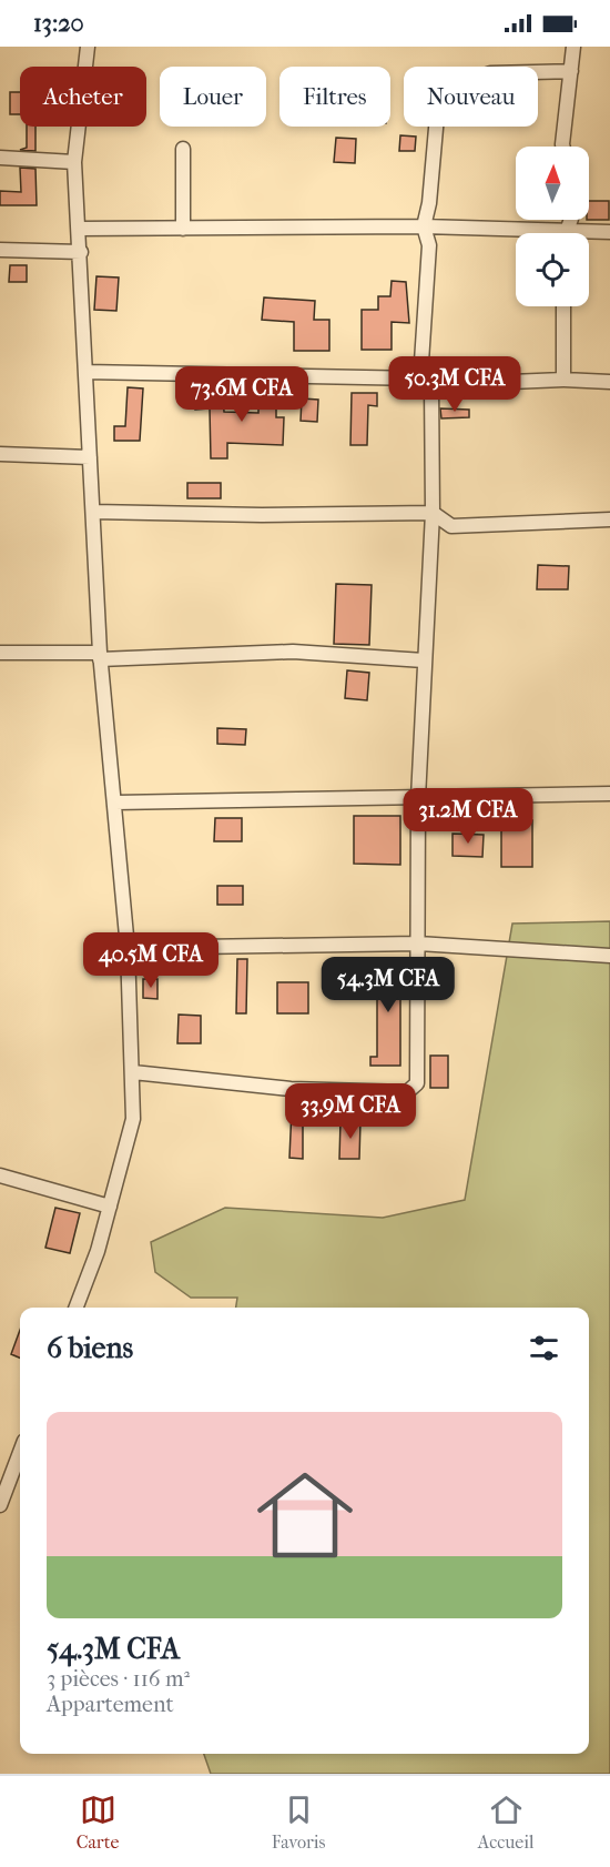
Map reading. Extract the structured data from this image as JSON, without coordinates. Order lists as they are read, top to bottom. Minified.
{"north":"top","page":{"status":"13:20","chip":["Acheter","Louer","Filtres","Nouveau"],"price":["50.3M CFA","73.6M CFA","31.2M CFA","40.5M CFA","54.3M CFA","33.9M CFA"],"heading":"6 biens","list":[{"name":"54.3M CFA","note":"3 pièces · 116 m² · Appartement"}],"tabs":["Carte","Favoris","Accueil"]}}
